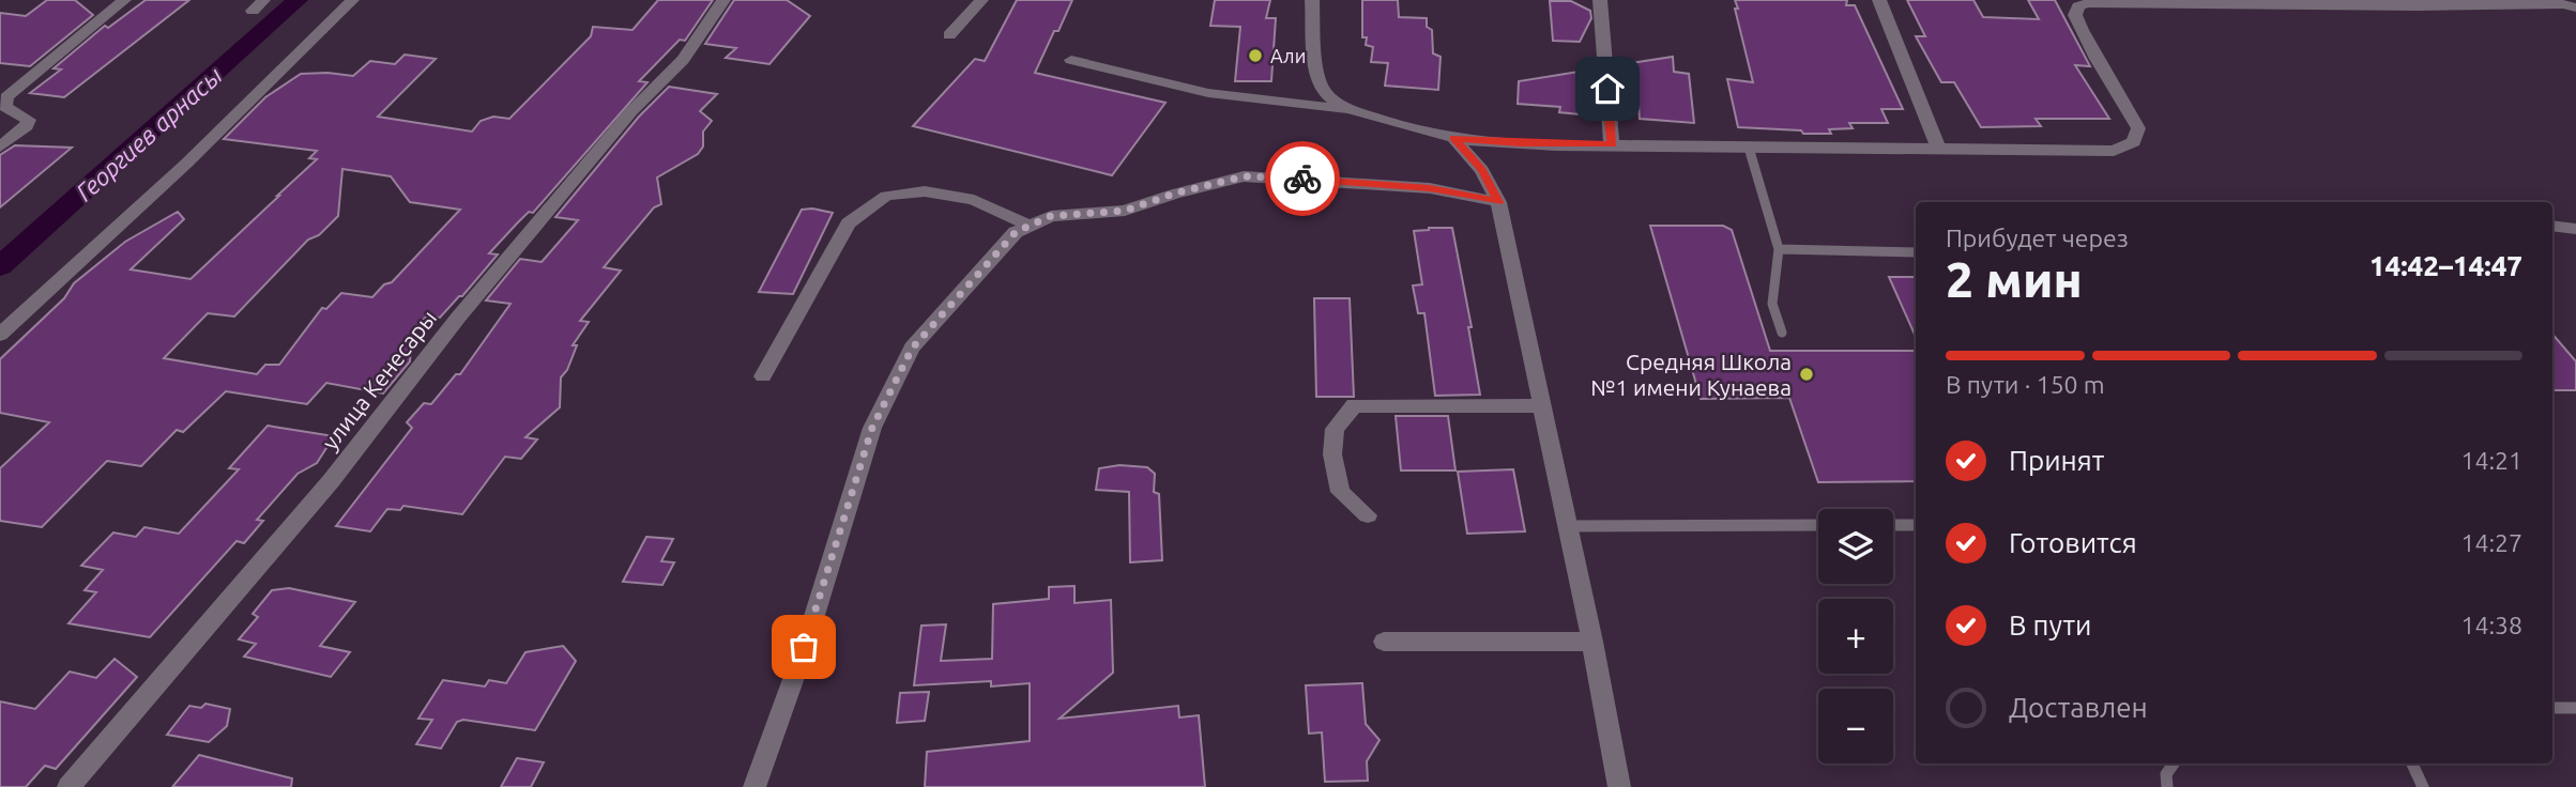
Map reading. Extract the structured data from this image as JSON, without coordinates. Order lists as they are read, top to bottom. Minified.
{"streets":{"street":["улица Кенесары"]},"water":["Георгиев арнасы"],"places":["Али","Средняя Школа №1 имени Кунаева"],"page":{"heading":["2 мин","Прибудет через","14:42–14:47"],"bar":"В пути · 150 m","list":[["Принят","14:21"],["Готовится","14:27"],["В пути","14:38"],"Доставлен"],"map_buttons":["+","−"]}}
